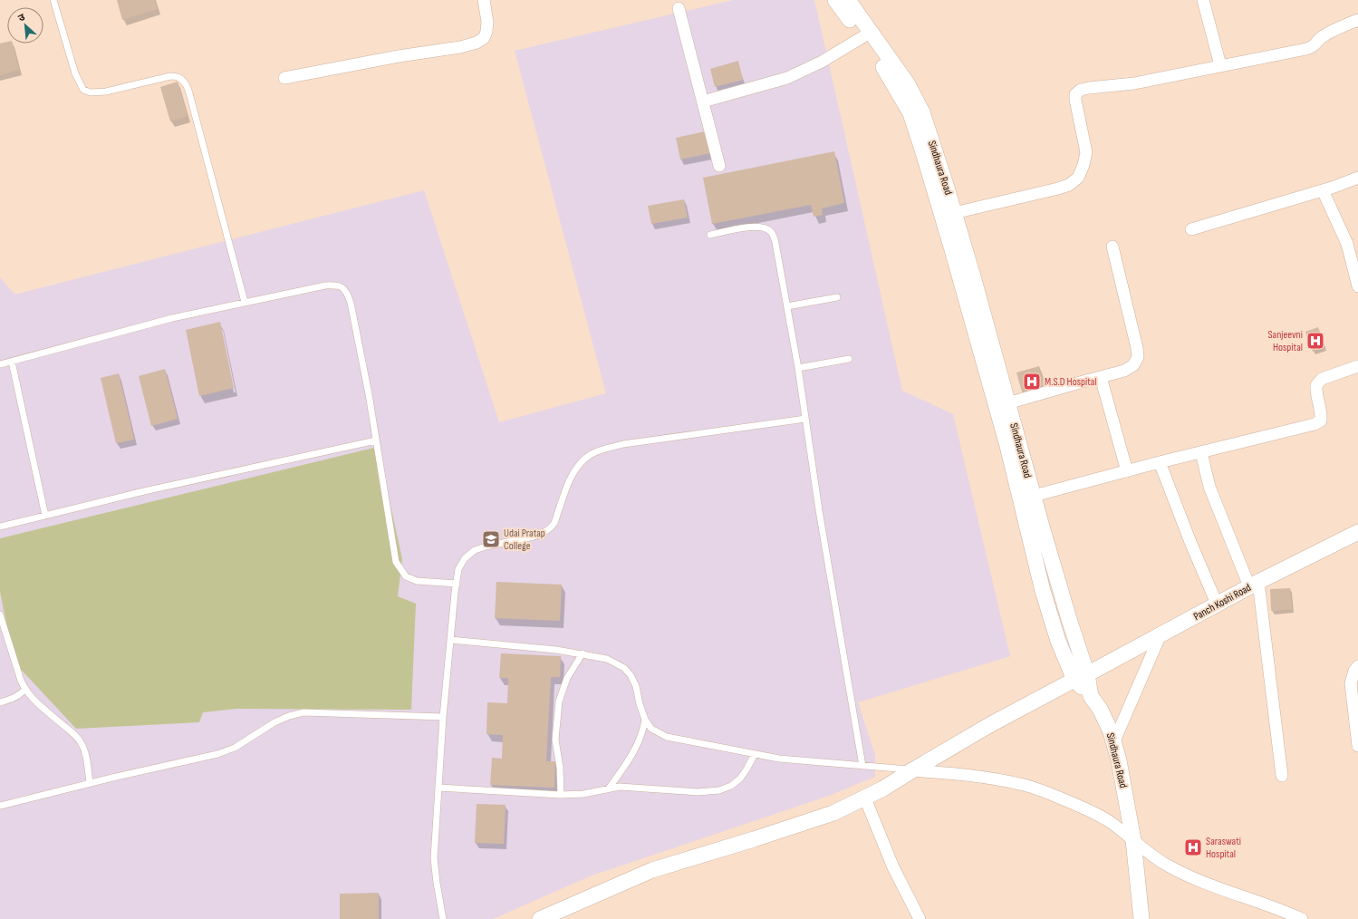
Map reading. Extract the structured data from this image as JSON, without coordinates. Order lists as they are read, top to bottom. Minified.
{"streets":{"street":["Sindhaura Road","Panch Koshi Road"]},"crossings":[["Sindhaura Road","Panch Koshi Road"]],"places":{"hospital":["Sanjeevni Hospital","M.S.D Hospital","Saraswati Hospital"],"school or university":["Udai Pratap College"]},"north":"top left"}
